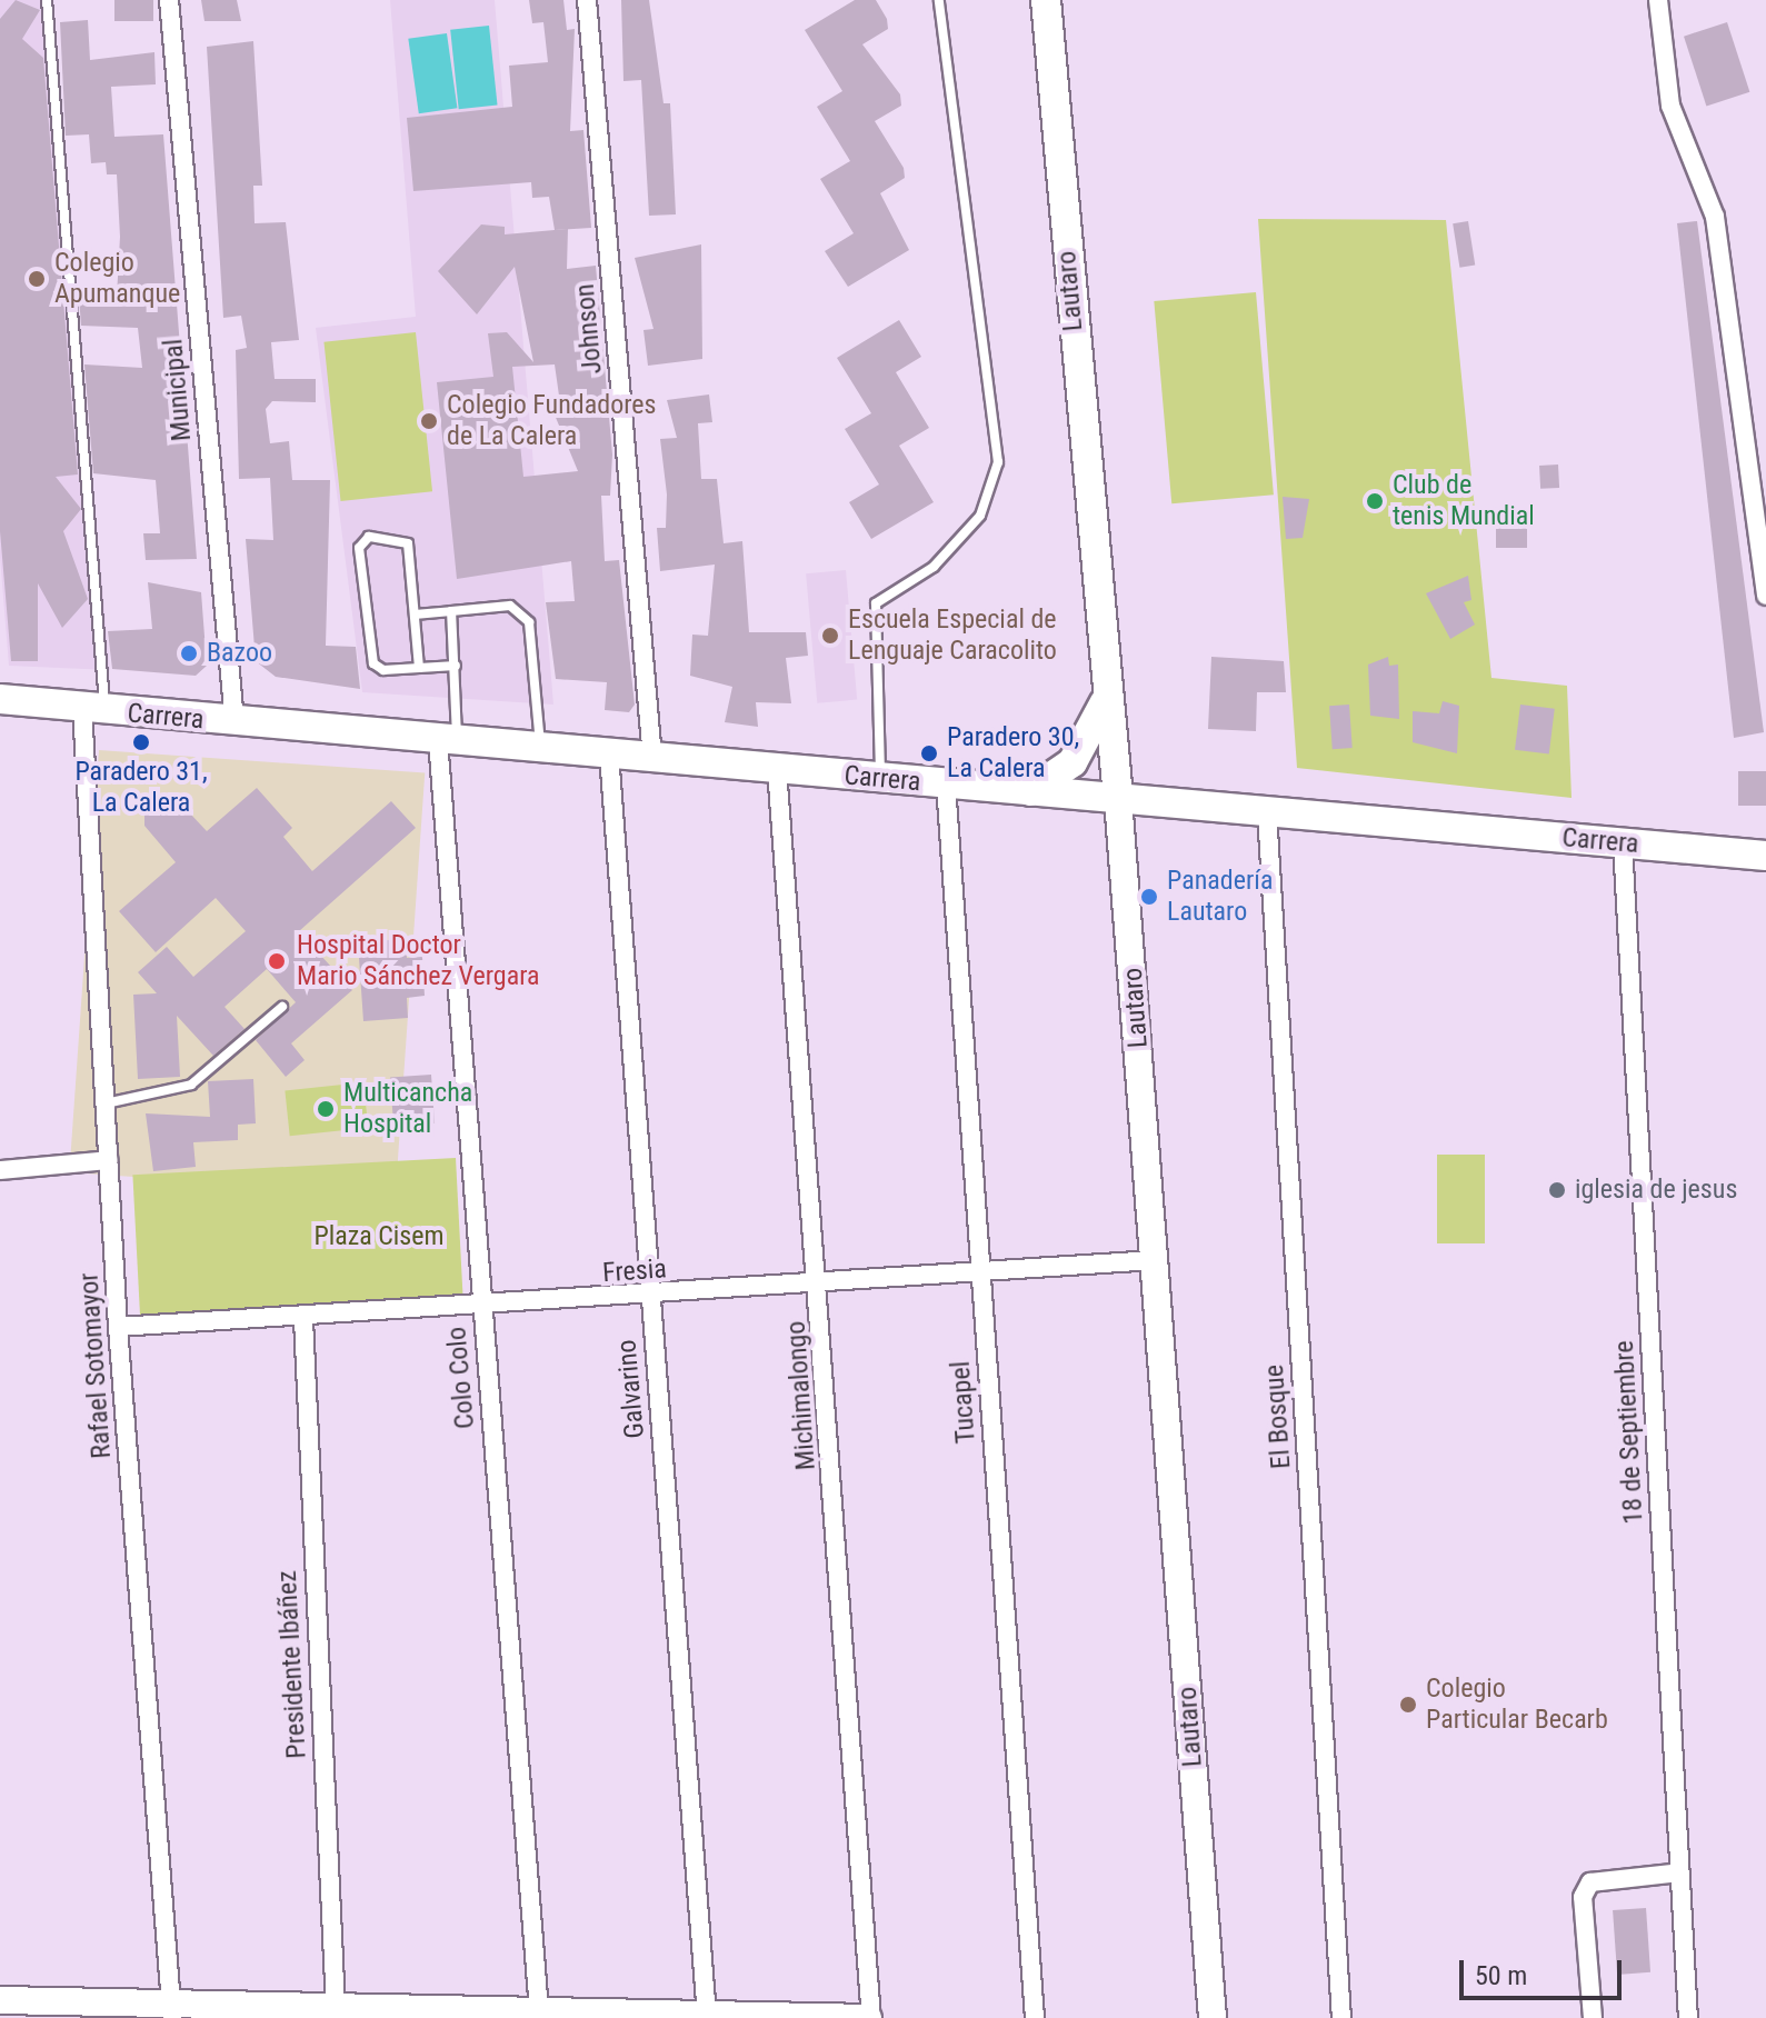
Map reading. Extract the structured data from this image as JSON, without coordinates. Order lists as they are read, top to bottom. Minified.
{"streets":{"main road":["Lautaro","Carrera"],"street":["Johnson","Municipal","Fresia","Rafael Sotomayor","Colo Colo","Galvarino","Michimalongo","Tucapel","El Bosque","18 de Septiembre","Presidente Ibáñez"]},"crossings":[["Lautaro","Carrera"],["Lautaro","Fresia"],["Johnson","Carrera"],["Municipal","Carrera"],["Carrera","Rafael Sotomayor"],["Carrera","Colo Colo"],["Carrera","Galvarino"],["Carrera","Michimalongo"],["Carrera","Tucapel"],["Carrera","El Bosque"],["Carrera","18 de Septiembre"],["Fresia","Rafael Sotomayor"],["Fresia","Colo Colo"],["Fresia","Galvarino"],["Fresia","Michimalongo"],["Fresia","Tucapel"],["Fresia","Presidente Ibáñez"]],"parks":["Plaza Cisem"],"places":["Colegio Apumanque","Colegio Fundadores de La Calera","Club de tenis Mundial","Escuela Especial de Lenguaje Caracolito","Bazoo","Paradero 31, La Calera","Paradero 30, La Calera","Panadería Lautaro","Hospital Doctor Mario Sánchez Vergara","Multicancha Hospital","iglesia de jesus","Colegio Particular Becarb"],"scale_bar":"50 m"}
